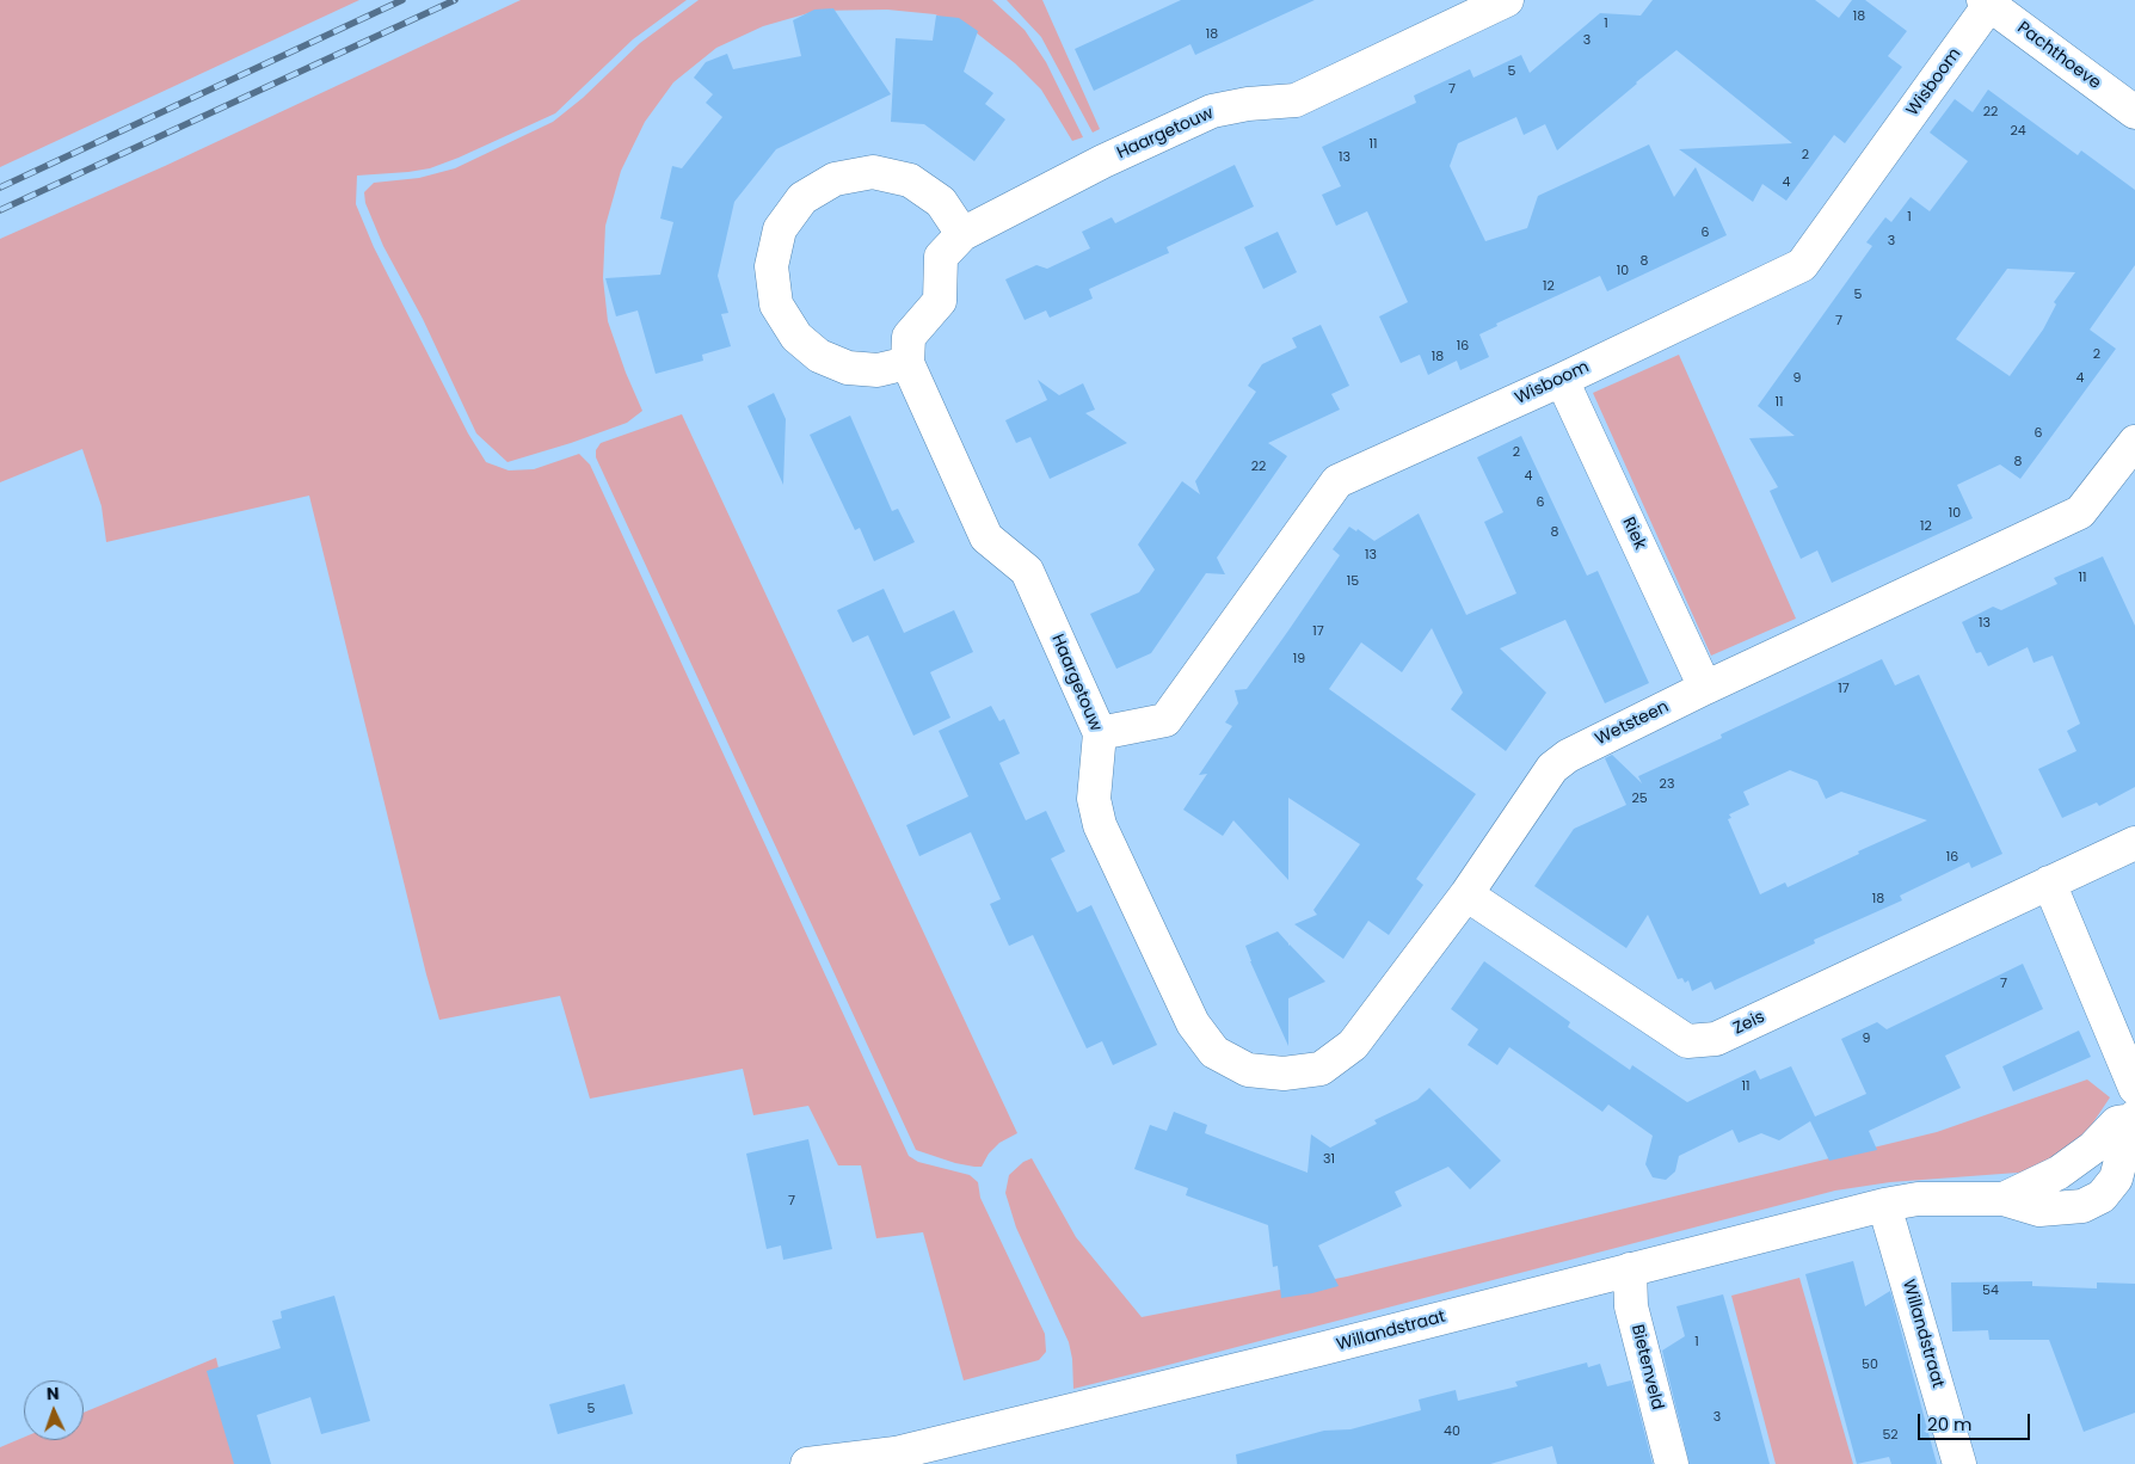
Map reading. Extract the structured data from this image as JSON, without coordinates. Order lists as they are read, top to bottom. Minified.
{"streets":{"street":["Pachthoeve","Wisboom","Haargetouw","Riek","Wetsteen","Zeis","Willandstraat","Bietenveld"]},"crossings":[["Pachthoeve","Wisboom"],["Wisboom","Haargetouw"],["Wisboom","Riek"],["Haargetouw","Wetsteen"],["Riek","Wetsteen"],["Wetsteen","Zeis"],["Willandstraat","Bietenveld"]],"house_numbers":["18","1","18","3","5","7","22","24","11","2","13","4","1","6","3","8","10","12","5","7","16","2","18","9","4","11","6","2","8","22","4","6","10","12","8","13","11","15","13","17","19","17","23","25","16","18","7","9","11","31","7","54","1","50","5","3","40","52"],"scale_bar":"20 m","north":"top"}
